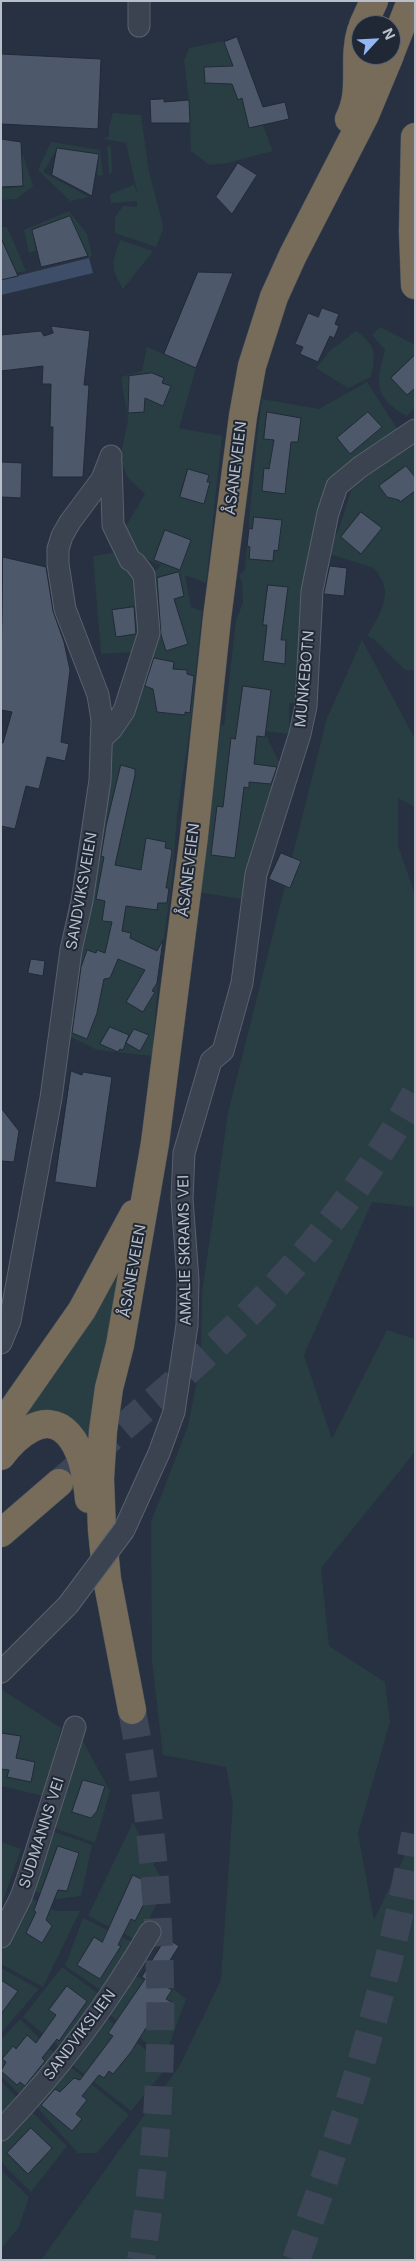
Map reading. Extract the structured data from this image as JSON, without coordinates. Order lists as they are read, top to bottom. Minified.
{"streets":{"highway":["ÅSANEVEIEN"],"street":["MUNKEBOTN","SANDVIKSVEIEN","AMALIE SKRAMS VEI","SUDMANNS VEI","SANDVIKSLIEN"]},"crossings":[["MUNKEBOTN","AMALIE SKRAMS VEI"]],"north":"top right"}
